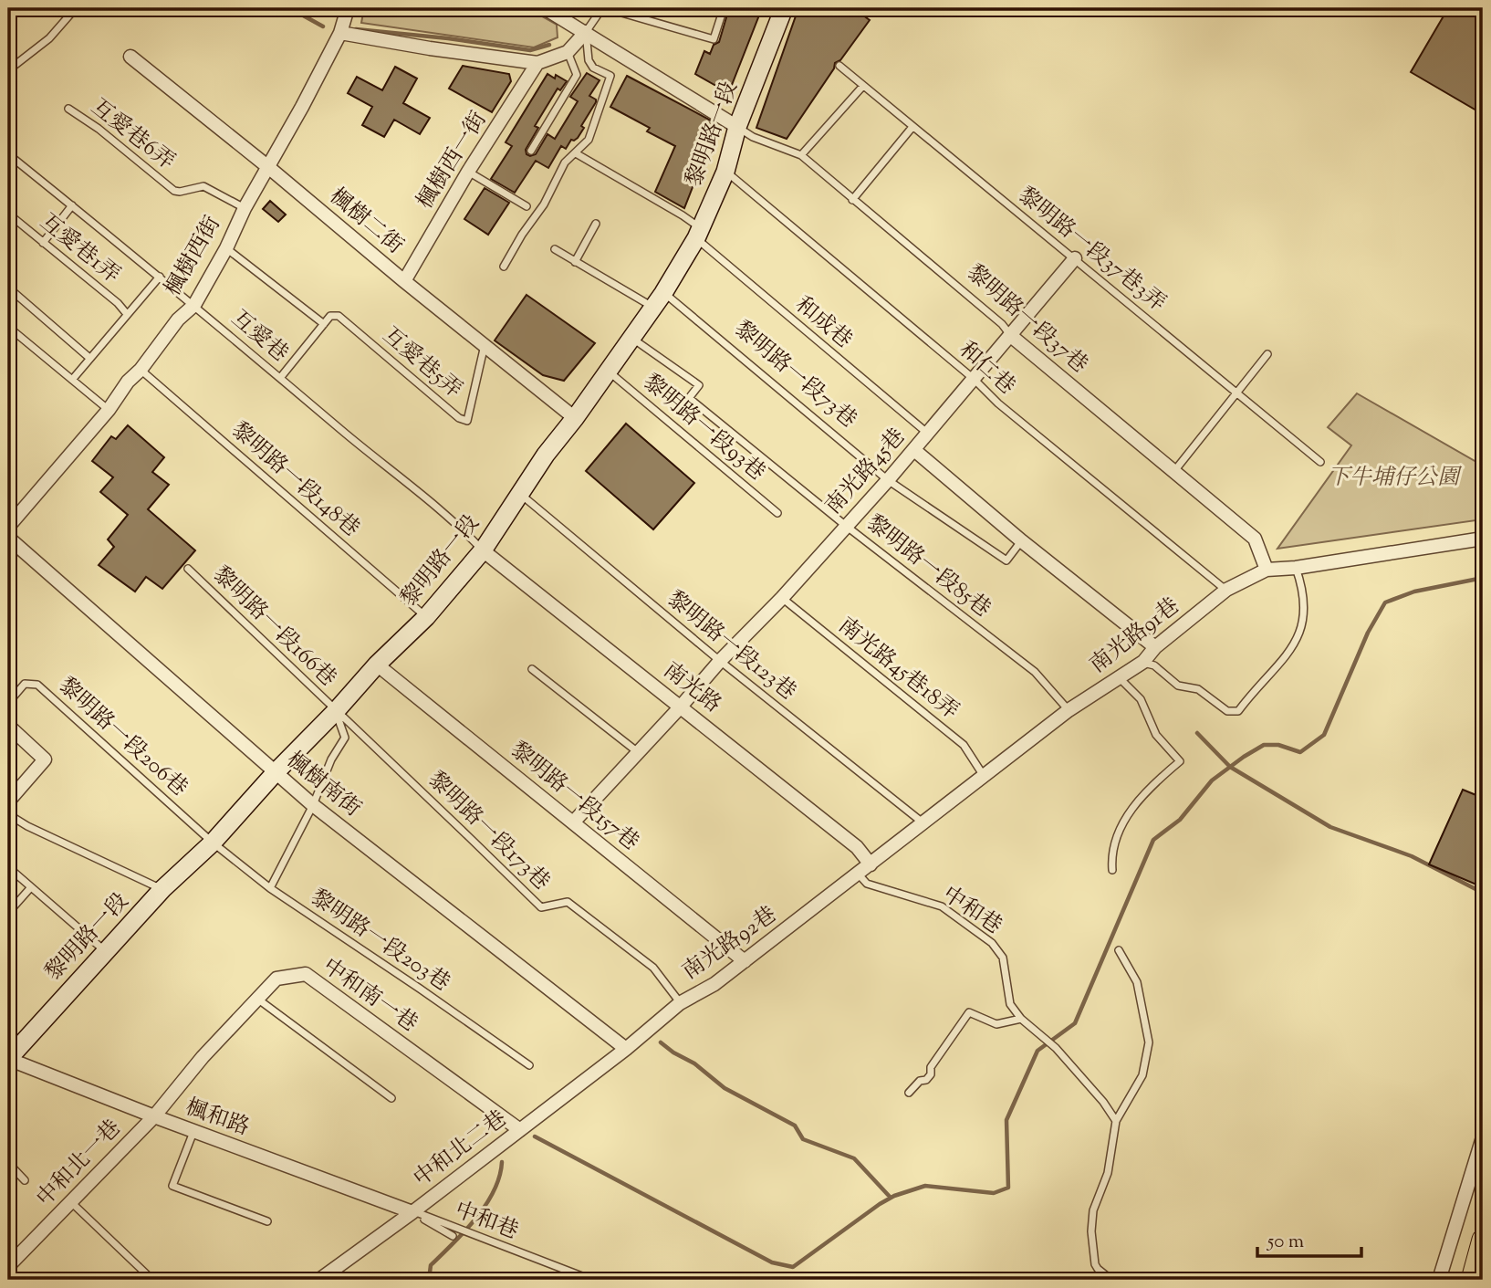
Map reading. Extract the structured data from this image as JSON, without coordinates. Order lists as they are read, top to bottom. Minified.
{"streets":{"main road":["黎明路一段"],"street":["楓樹西一街","楓樹二街","楓樹西街","黎明路一段37巷","南光路45巷","南光路91巷","南光路","楓樹南街","黎明路一段157巷","南光路92巷","中和南一巷","楓和路","中和北二巷","中和北一巷"],"lane":["互愛巷6弄","互愛巷1弄","黎明路一段37巷3弄","和成巷","互愛巷","互愛巷5弄","和仁巷","黎明路一段73巷","黎明路一段93巷","黎明路一段148巷","黎明路一段85巷","黎明路一段166巷","黎明路一段123巷","南光路45巷18弄","黎明路一段206巷","黎明路一段173巷","中和巷","黎明路一段203巷"]},"crossings":[["黎明路一段","楓樹二街"],["黎明路一段","黎明路一段37巷"],["黎明路一段","和成巷"],["黎明路一段","互愛巷"],["黎明路一段","和仁巷"],["黎明路一段","黎明路一段73巷"],["黎明路一段","黎明路一段93巷"],["黎明路一段","黎明路一段148巷"],["黎明路一段","黎明路一段85巷"],["黎明路一段","黎明路一段166巷"],["黎明路一段","黎明路一段123巷"],["黎明路一段","南光路"],["黎明路一段","黎明路一段206巷"],["黎明路一段","楓樹南街"],["黎明路一段","黎明路一段157巷"],["黎明路一段","黎明路一段173巷"],["黎明路一段","黎明路一段203巷"],["黎明路一段","楓和路"],["互愛巷6弄","楓樹西街"],["楓樹西一街","楓樹二街"],["楓樹二街","楓樹西街"],["楓樹二街","互愛巷5弄"],["黎明路一段37巷3弄","南光路45巷"],["楓樹西街","互愛巷"],["楓樹西街","黎明路一段148巷"],["黎明路一段37巷","南光路45巷"],["黎明路一段37巷","南光路91巷"],["和成巷","南光路45巷"],["互愛巷","南光路"],["和仁巷","南光路45巷"],["和仁巷","南光路91巷"],["黎明路一段73巷","南光路45巷"],["南光路45巷","黎明路一段85巷"],["南光路45巷","黎明路一段123巷"],["南光路45巷","南光路45巷18弄"],["南光路45巷","南光路"],["南光路45巷","黎明路一段157巷"],["黎明路一段85巷","南光路91巷"],["黎明路一段166巷","黎明路一段173巷"],["南光路91巷","黎明路一段123巷"],["南光路91巷","南光路45巷18弄"],["南光路91巷","南光路"],["南光路91巷","中和巷"],["南光路91巷","南光路92巷"],["黎明路一段206巷","黎明路一段203巷"],["楓樹南街","南光路92巷"],["楓樹南街","中和北二巷"],["黎明路一段157巷","南光路92巷"],["黎明路一段173巷","南光路92巷"],["中和巷","南光路92巷"],["中和巷","楓和路"],["中和巷","中和北二巷"],["南光路92巷","中和北二巷"],["中和南一巷","楓和路"],["中和南一巷","中和北二巷"],["中和南一巷","中和北一巷"],["楓和路","中和北二巷"],["楓和路","中和北一巷"]],"parks":["下牛埔仔公園"],"scale_bar":"50 m"}
